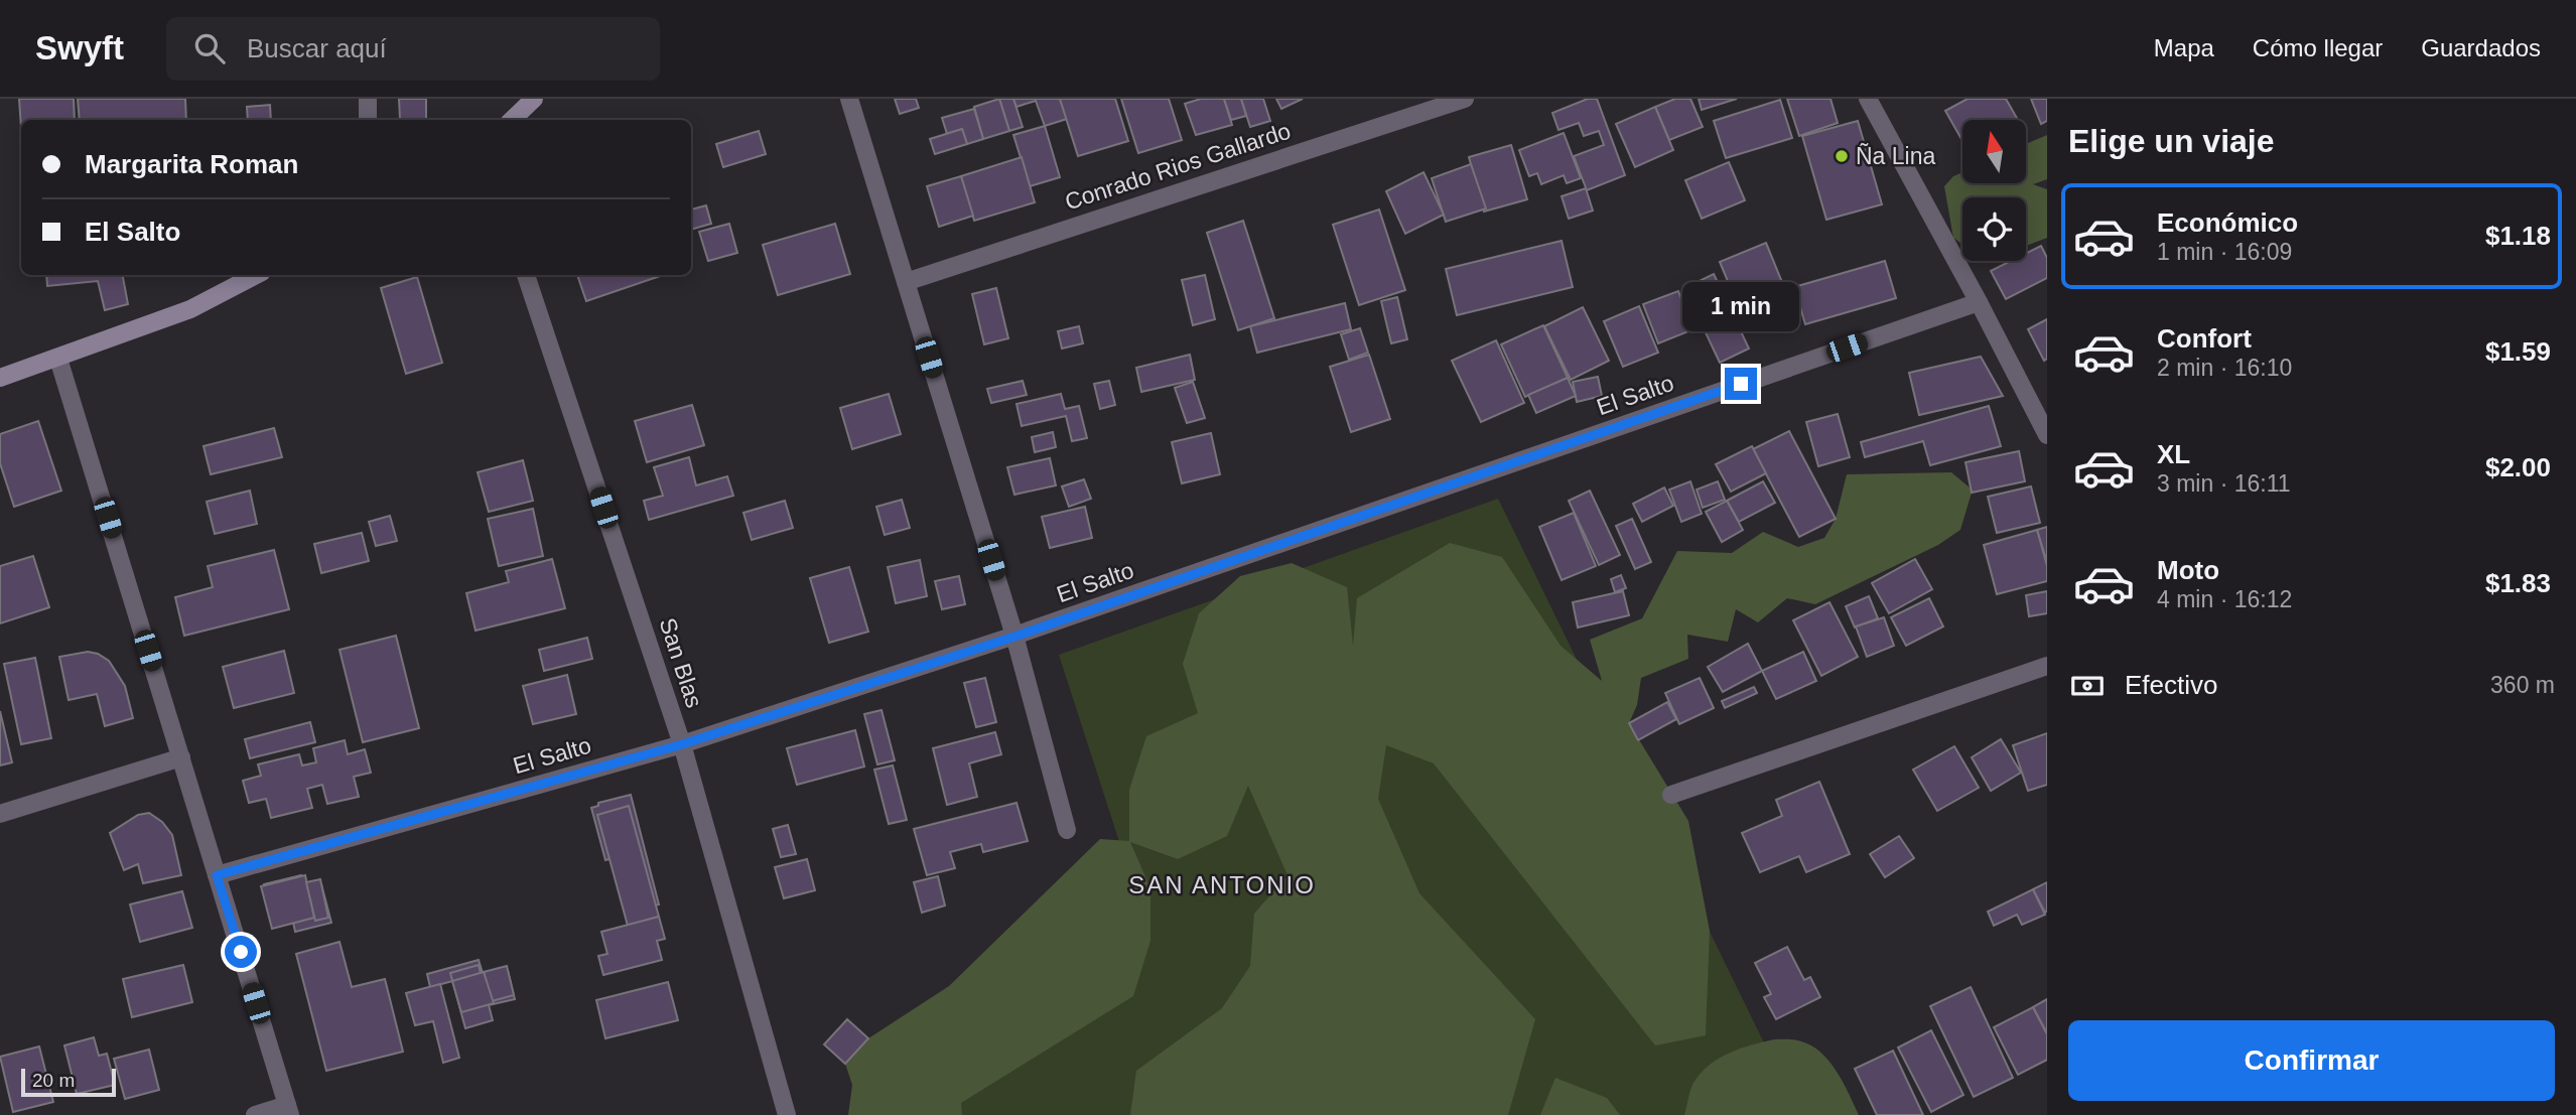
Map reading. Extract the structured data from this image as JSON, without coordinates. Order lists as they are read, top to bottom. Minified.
{"streets":{"street":["Conrado Rios Gallardo","El Salto","San Blas"]},"crossings":[["El Salto","San Blas"]],"districts":["SAN ANTONIO"],"places":["Ña Lina"],"scale_bar":"20 m","north":"top","page":{"header":"Swyft","search":"Buscar aquí","nav":["Mapa","Cómo llegar","Guardados"],"heading":"Elige un viaje","banner":["Margarita Roman","El Salto"],"list":[{"name":"Económico","note":"1 min · 16:09","value":"$1.18"},{"name":"Confort","note":"2 min · 16:10","value":"$1.59"},{"name":"XL","note":"3 min · 16:11","value":"$2.00"},{"name":"Moto","note":"4 min · 16:12","value":"$1.83"}],"bubble":"1 min","pay":["Efectivo","360 m"],"buttons":"Confirmar","scale":"20 m"}}
